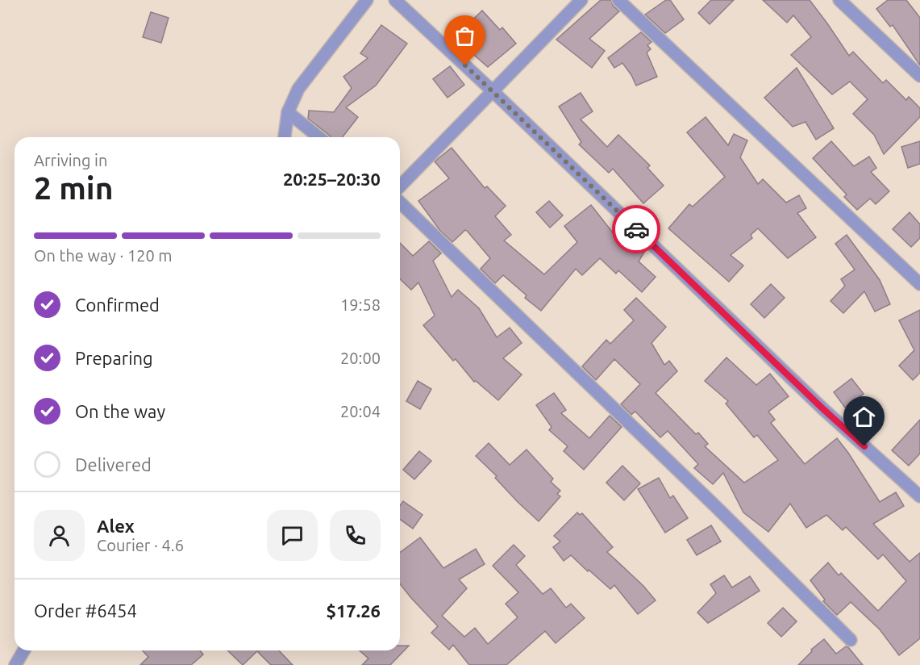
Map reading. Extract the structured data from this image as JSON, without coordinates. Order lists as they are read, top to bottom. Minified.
{"page":{"heading":["2 min","Arriving in","20:25–20:30"],"panel":["Alex","Courier · 4.6","Order #6454","$17.26"],"bar":"On the way · 120 m","list":[["Confirmed","19:58"],["Preparing","20:00"],["On the way","20:04"],"Delivered"]}}
